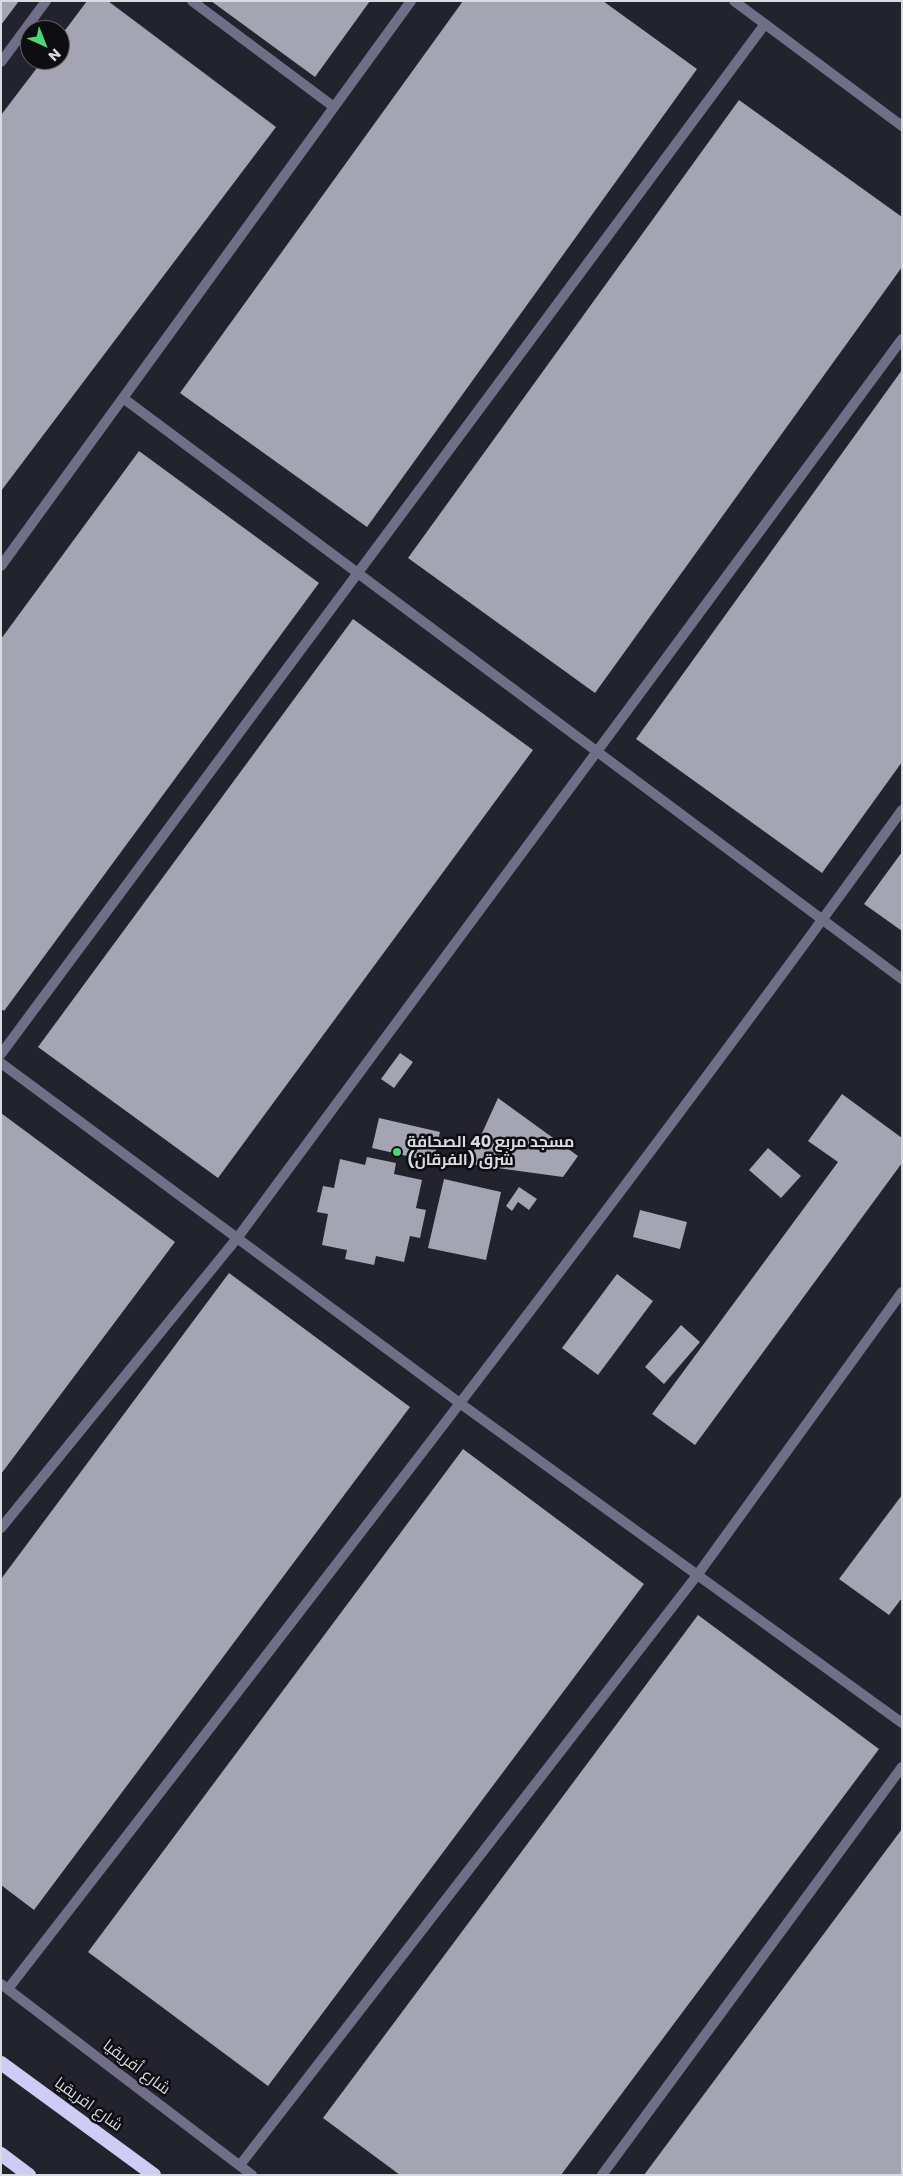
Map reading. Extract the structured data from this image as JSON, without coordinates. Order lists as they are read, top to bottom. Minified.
{"streets":{"highway":["شارع افريقيا"],"street":["شارع أفريقيا"]},"places":["مسجد مربع 40 الصحافة شرق (الفرقان)"],"north":"bottom right"}
